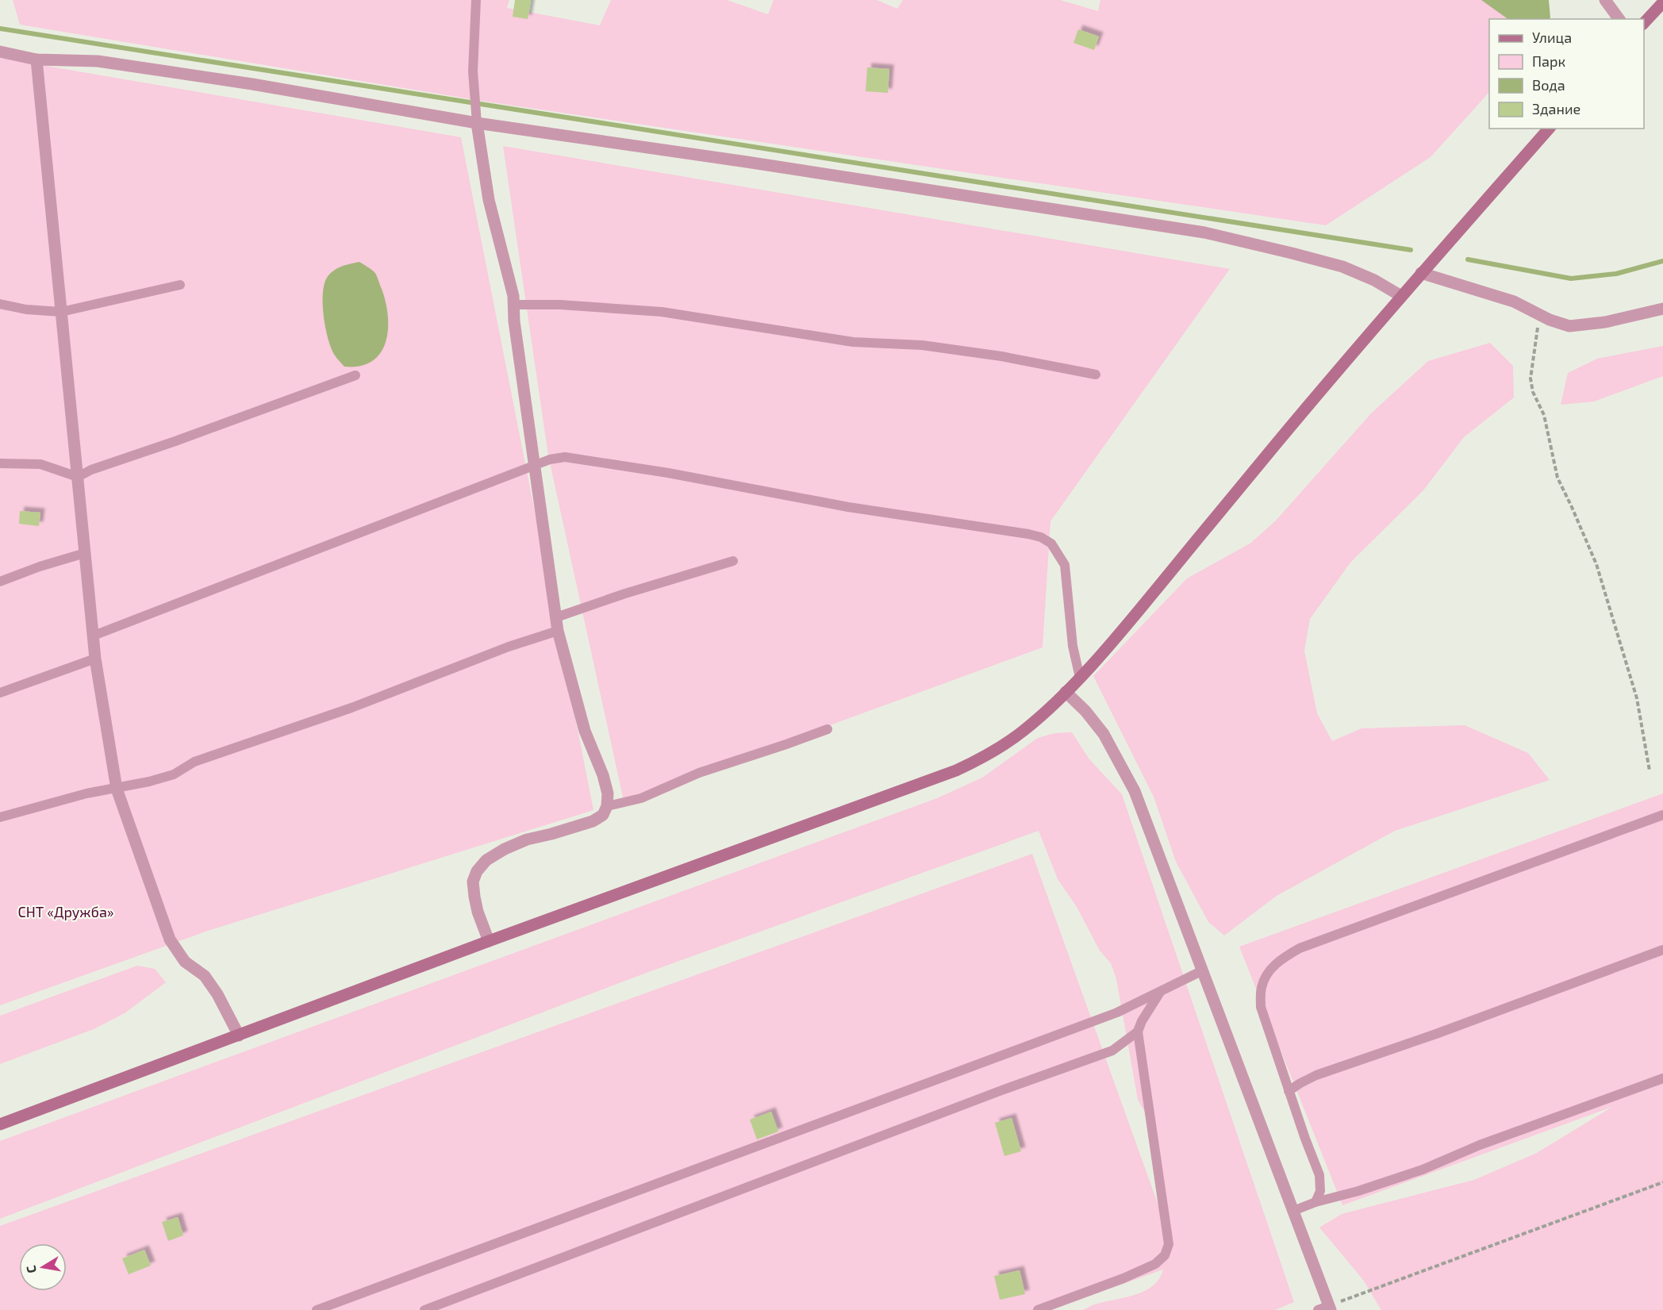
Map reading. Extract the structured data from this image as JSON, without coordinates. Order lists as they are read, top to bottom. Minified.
{"parks":["СНТ «Дружба»"],"legend":["Улица","Парк","Вода","Здание"],"north":"left"}
